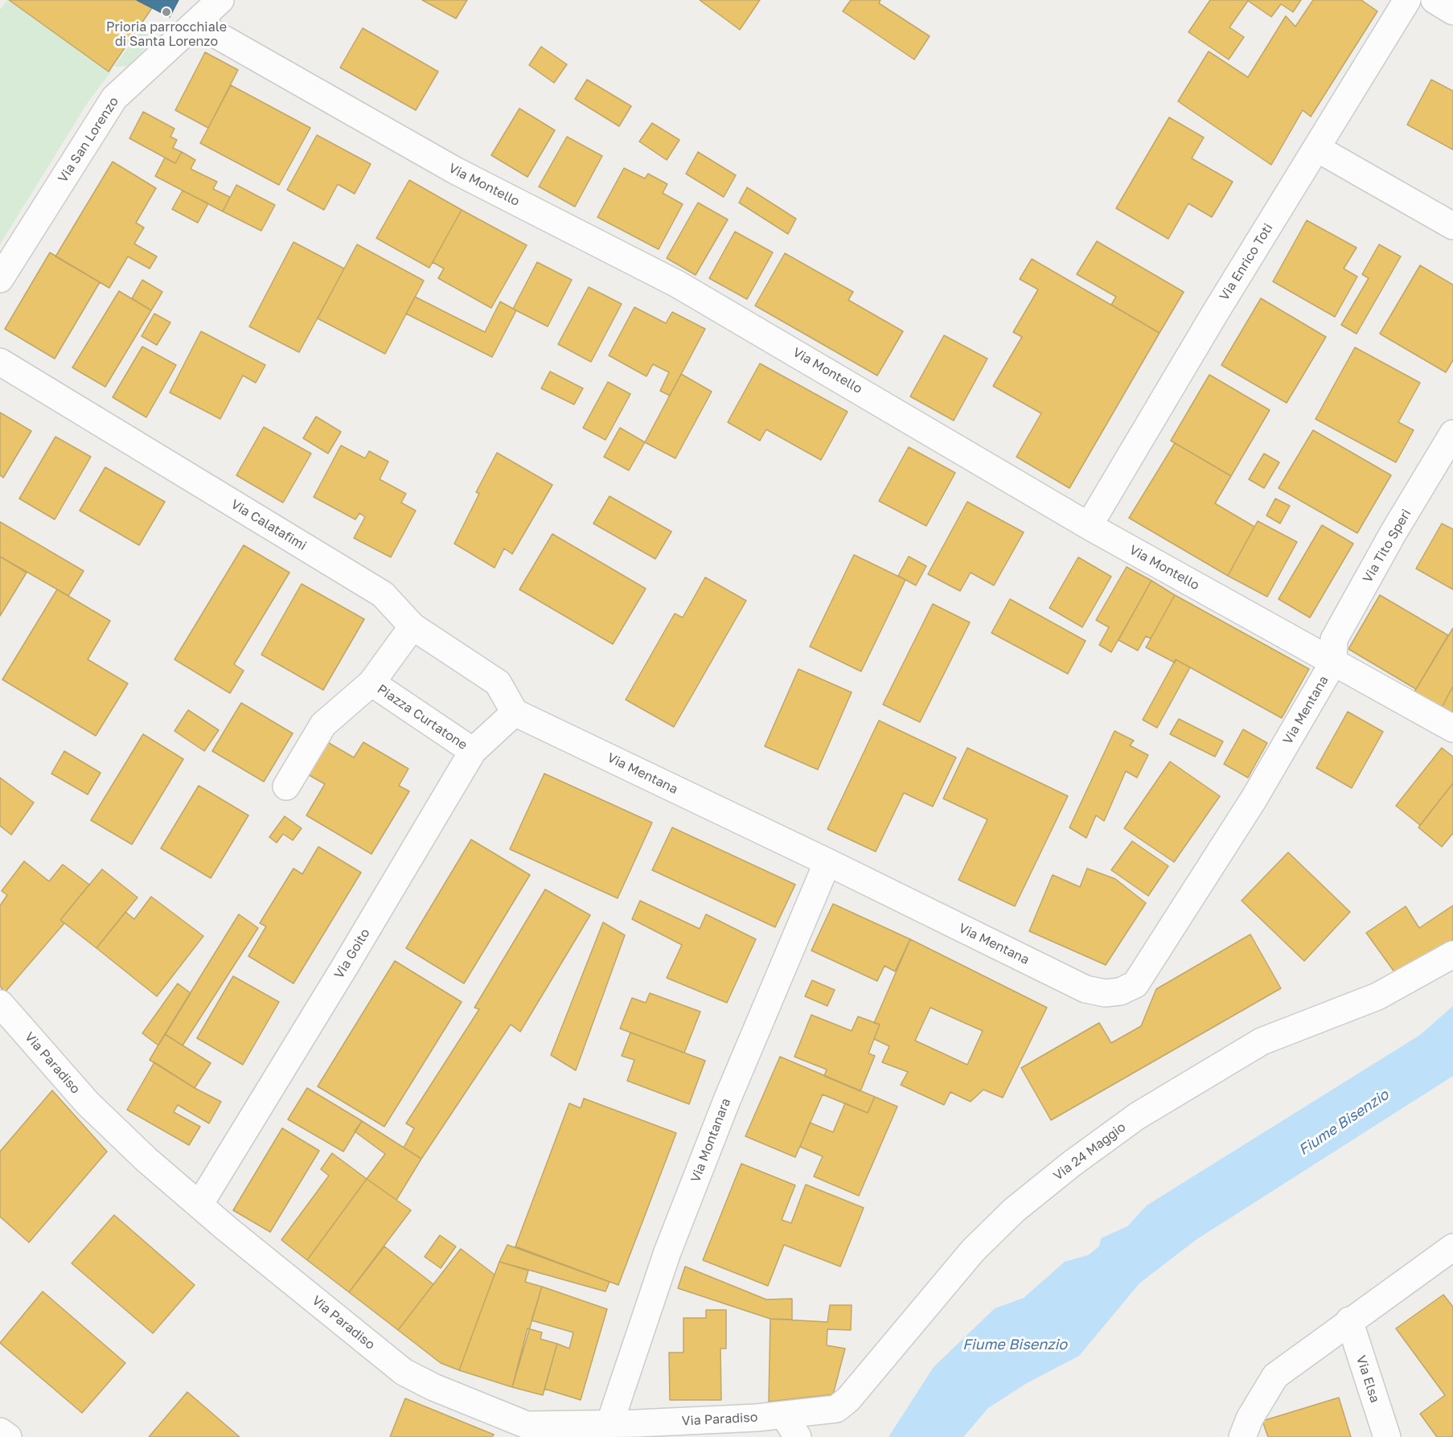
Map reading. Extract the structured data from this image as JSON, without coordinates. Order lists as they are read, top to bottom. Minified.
{"streets":{"street":["Via San Lorenzo","Via Montello","Via Enrico Toti","Via Calatafimi","Via Tito Speri","Via Mentana","Piazza Curtatone","Via Goito","Via Paradiso","Via Montanara","Via 24 Maggio","Via Elsa"]},"crossings":[["Via San Lorenzo","Via Montello"],["Via Montello","Via Enrico Toti"],["Via Montello","Via Tito Speri"],["Via Montello","Via Mentana"],["Via Calatafimi","Via Mentana"],["Via Calatafimi","Piazza Curtatone"],["Via Calatafimi","Via Goito"],["Via Tito Speri","Via Mentana"],["Via Mentana","Via Goito"],["Via Mentana","Via Montanara"],["Piazza Curtatone","Via Goito"],["Via Goito","Via Paradiso"],["Via Paradiso","Via Montanara"],["Via Paradiso","Via 24 Maggio"]],"water":["Fiume Bisenzio"],"places":["Prioria parrocchiale di Santa Lorenzo"]}
